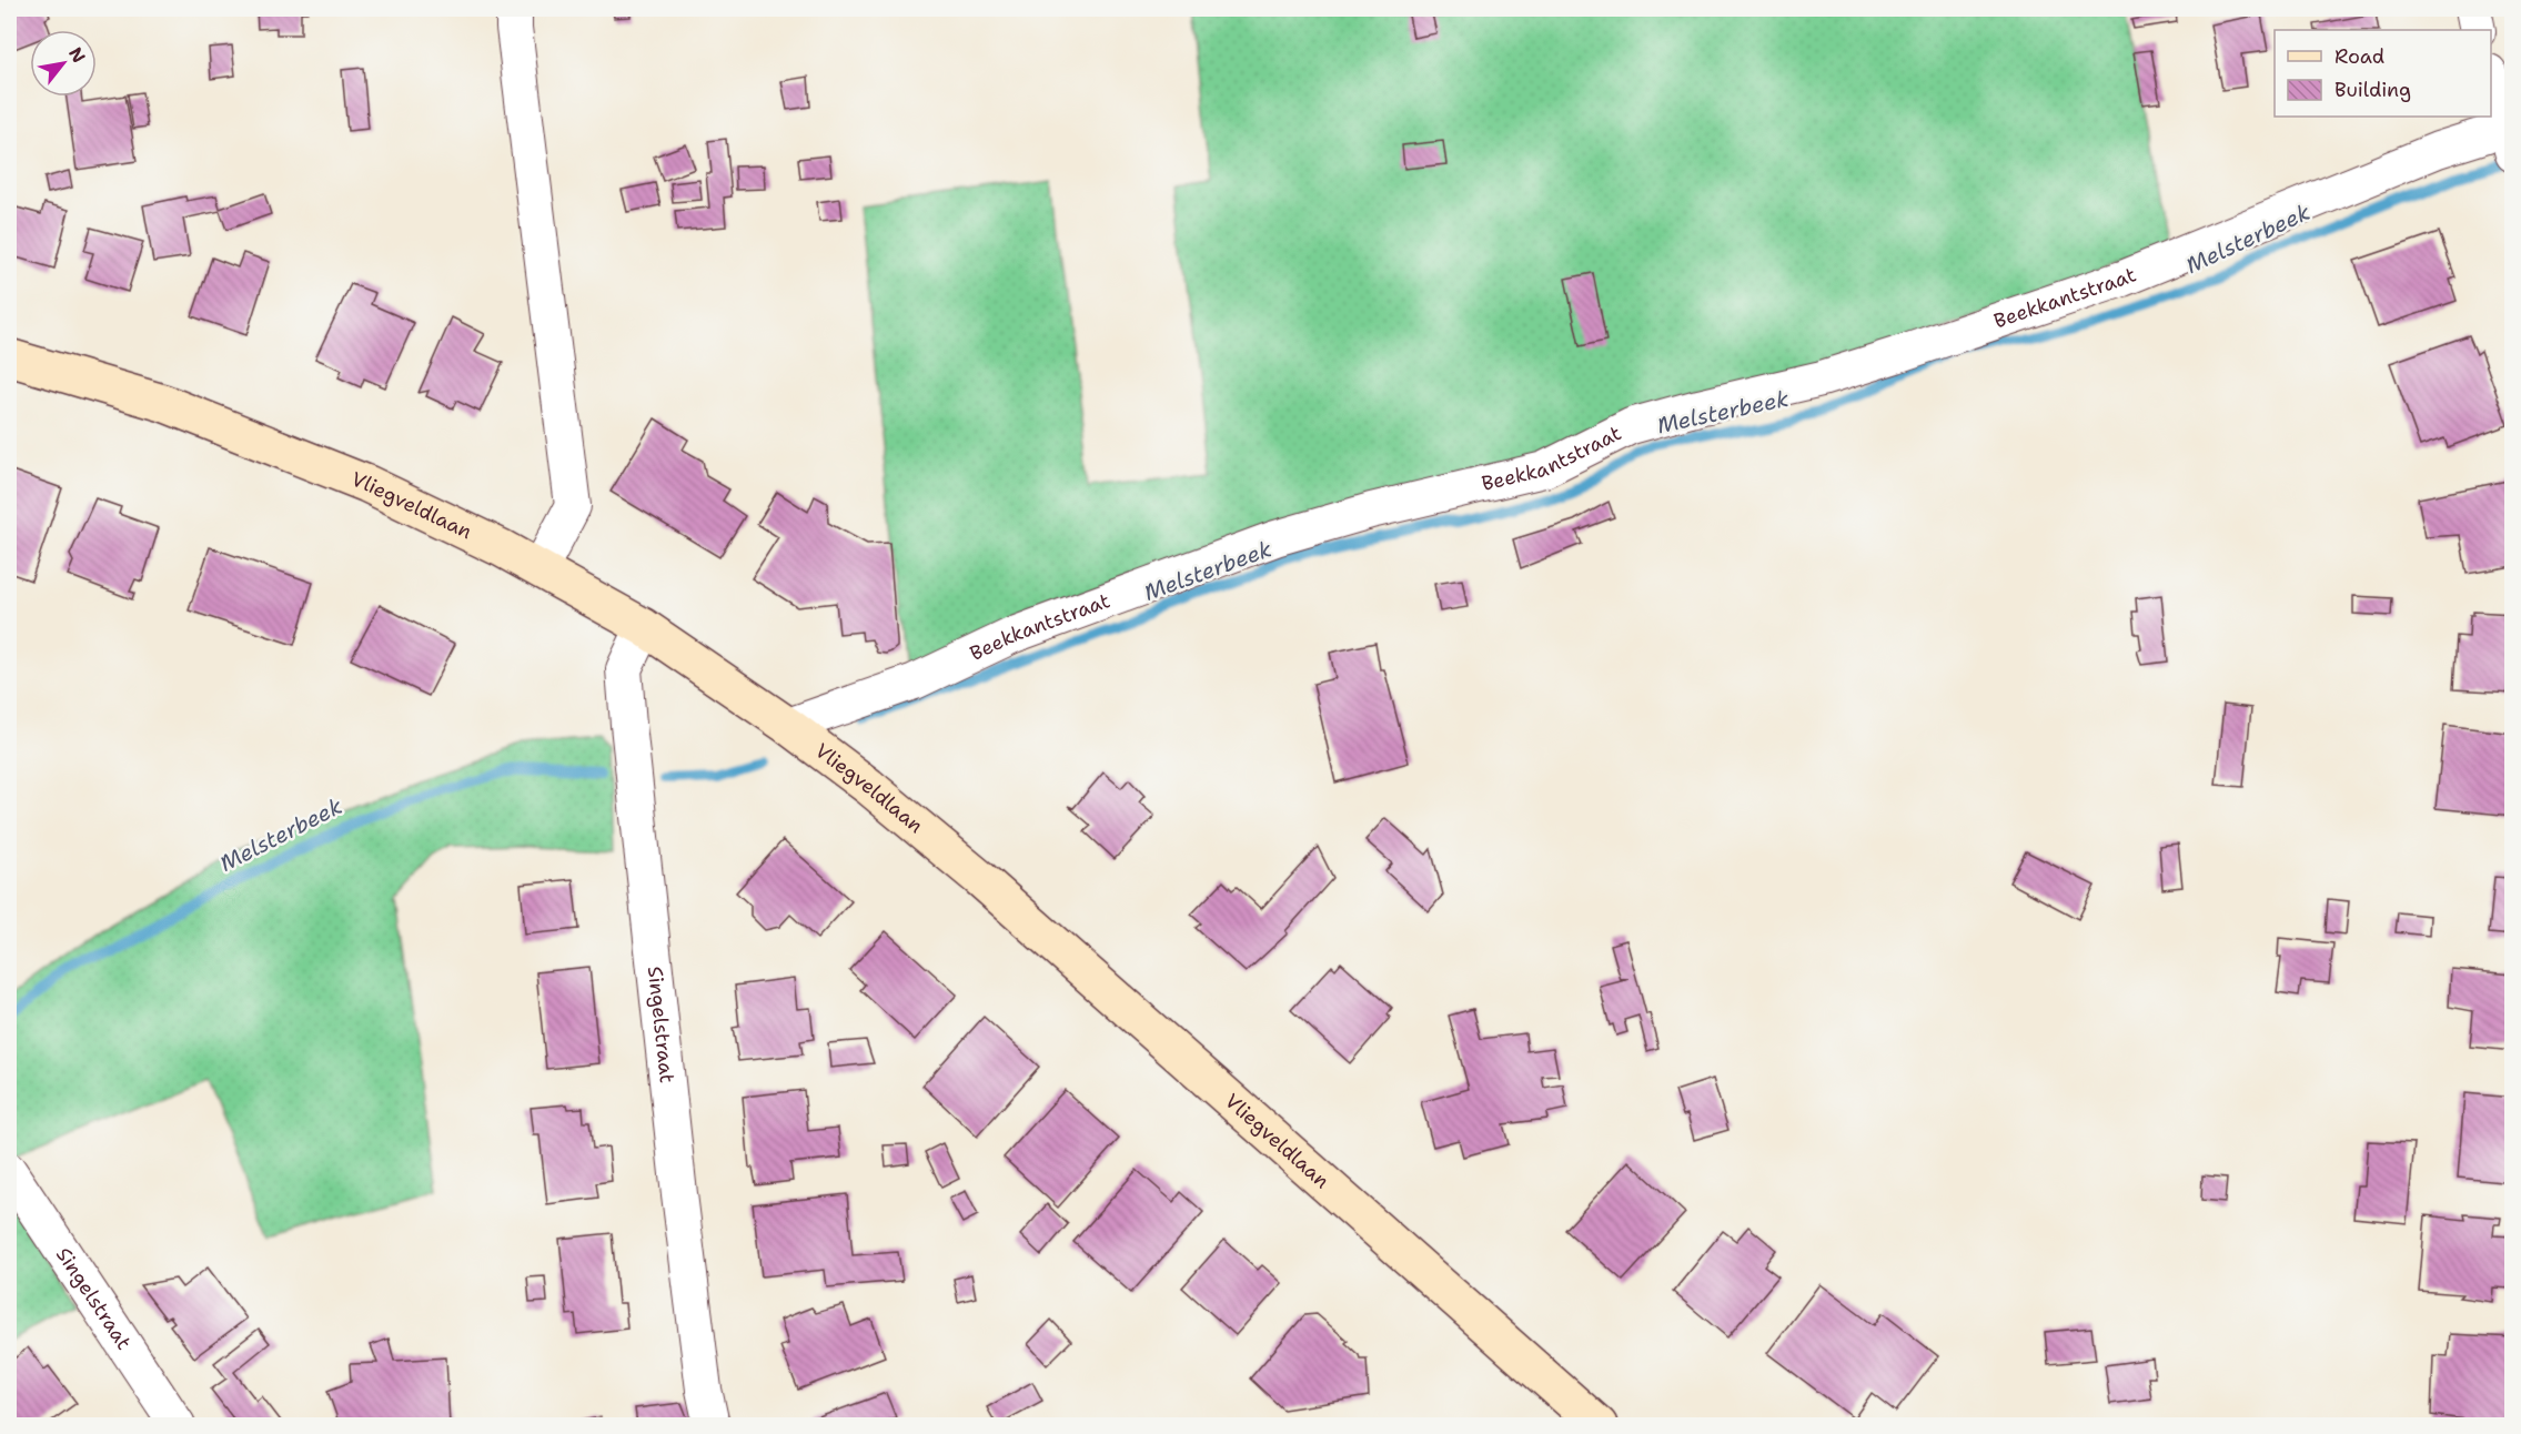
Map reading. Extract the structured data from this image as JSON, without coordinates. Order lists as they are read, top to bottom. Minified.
{"streets":{"main road":["Vliegveldlaan"],"street":["Beekkantstraat","Singelstraat"]},"crossings":[["Beekkantstraat","Vliegveldlaan"],["Vliegveldlaan","Singelstraat"]],"water":["Melsterbeek"],"legend":["Road","Building"],"north":"top right"}
